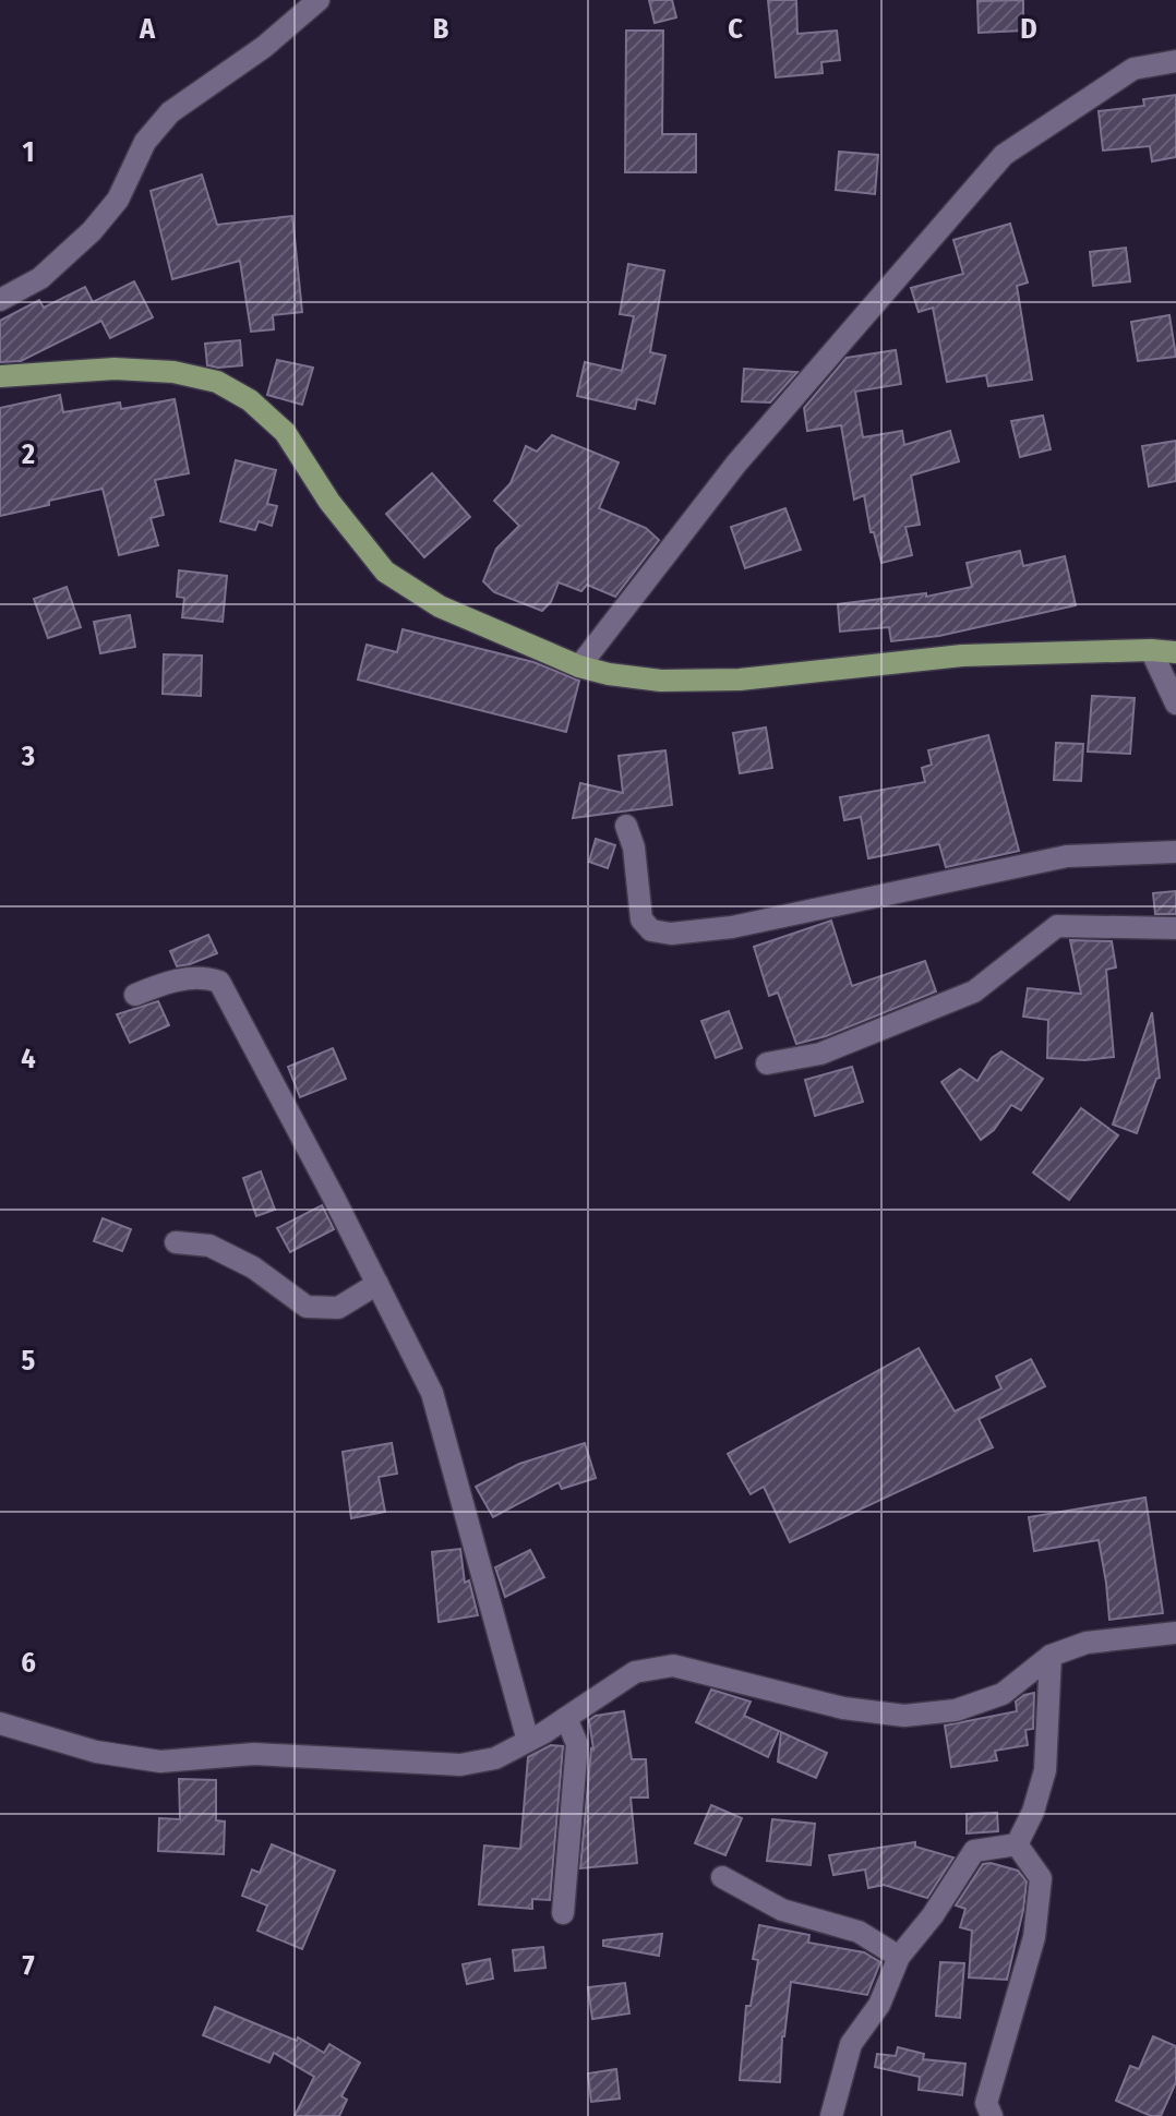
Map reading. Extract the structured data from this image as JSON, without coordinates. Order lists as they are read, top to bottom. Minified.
{"grid":{"columns":["A","B","C","D"],"rows":["1","2","3","4","5","6","7"]}}
